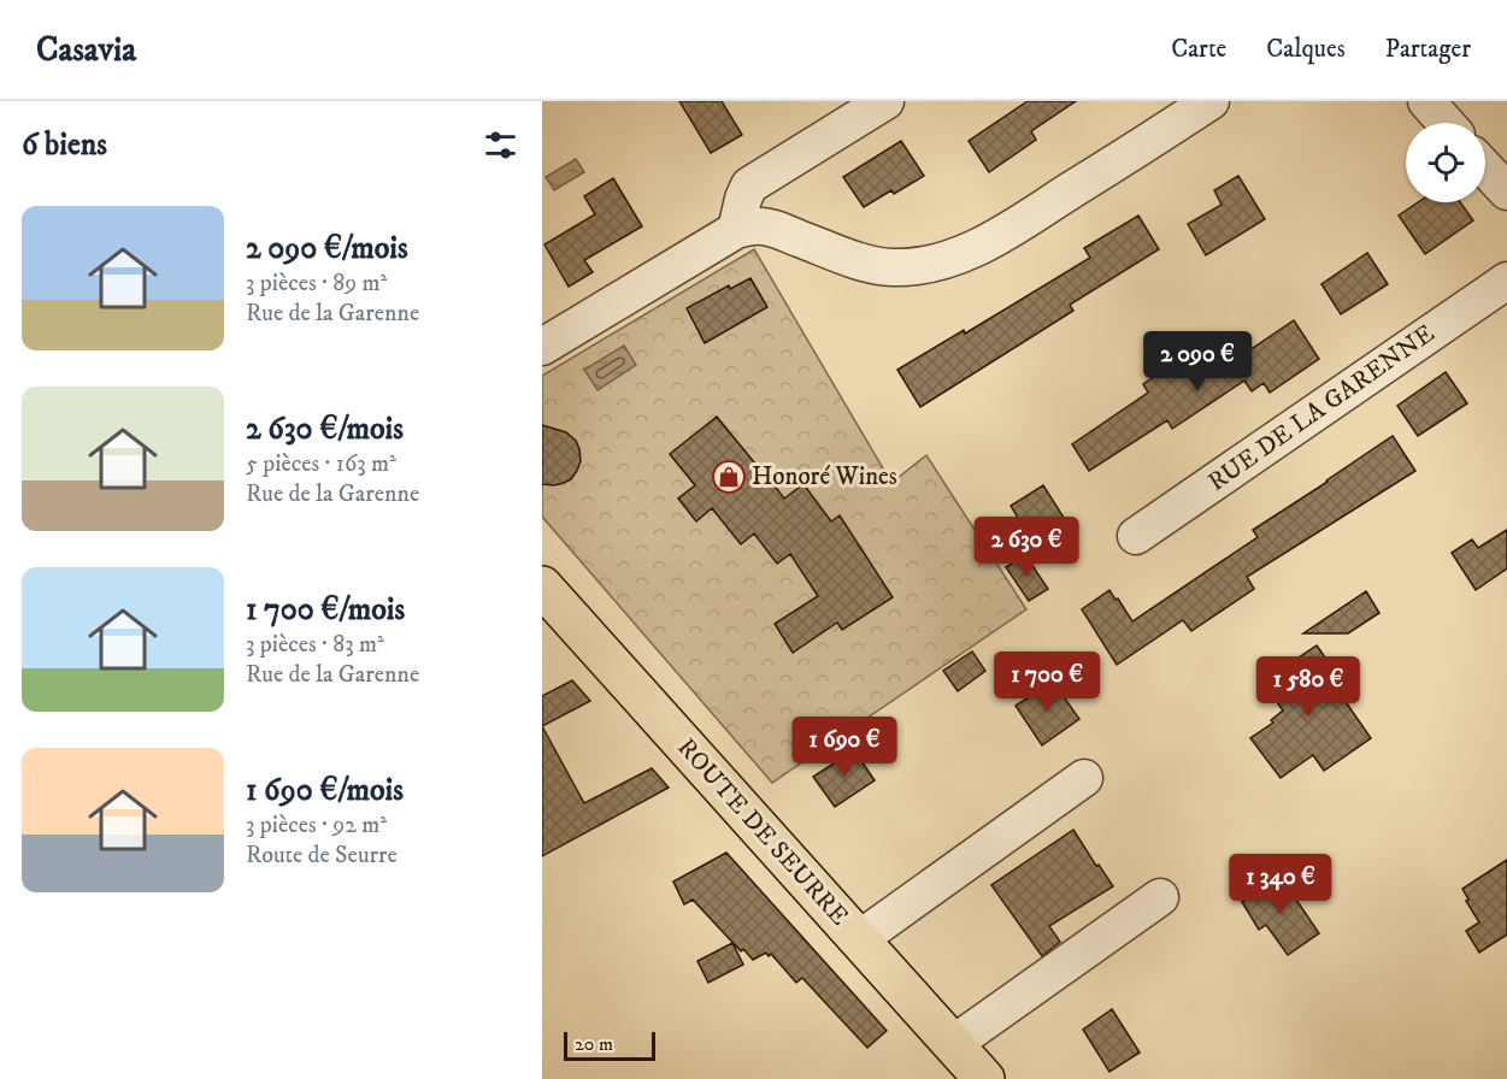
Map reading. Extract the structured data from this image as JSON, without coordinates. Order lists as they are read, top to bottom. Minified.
{"streets":{"main road":["ROUTE DE SEURRE"],"street":["RUE DE LA GARENNE"]},"places":{"shop":["Honoré Wines"]},"scale_bar":"20 m","page":{"header":"Casavia","nav":["Carte","Calques","Partager"],"heading":"6 biens","list":[{"name":"2 090 €/mois","note":"3 pièces · 89 m² · Rue de la Garenne"},{"name":"2 630 €/mois","note":"5 pièces · 163 m² · Rue de la Garenne"},{"name":"1 700 €/mois","note":"3 pièces · 83 m² · Rue de la Garenne"},{"name":"1 690 €/mois","note":"3 pièces · 92 m² · Route de Seurre"}],"price":["2 090 €","2 630 €","1 700 €","1 580 €","1 690 €","1 340 €"],"scale":"20 m"}}
